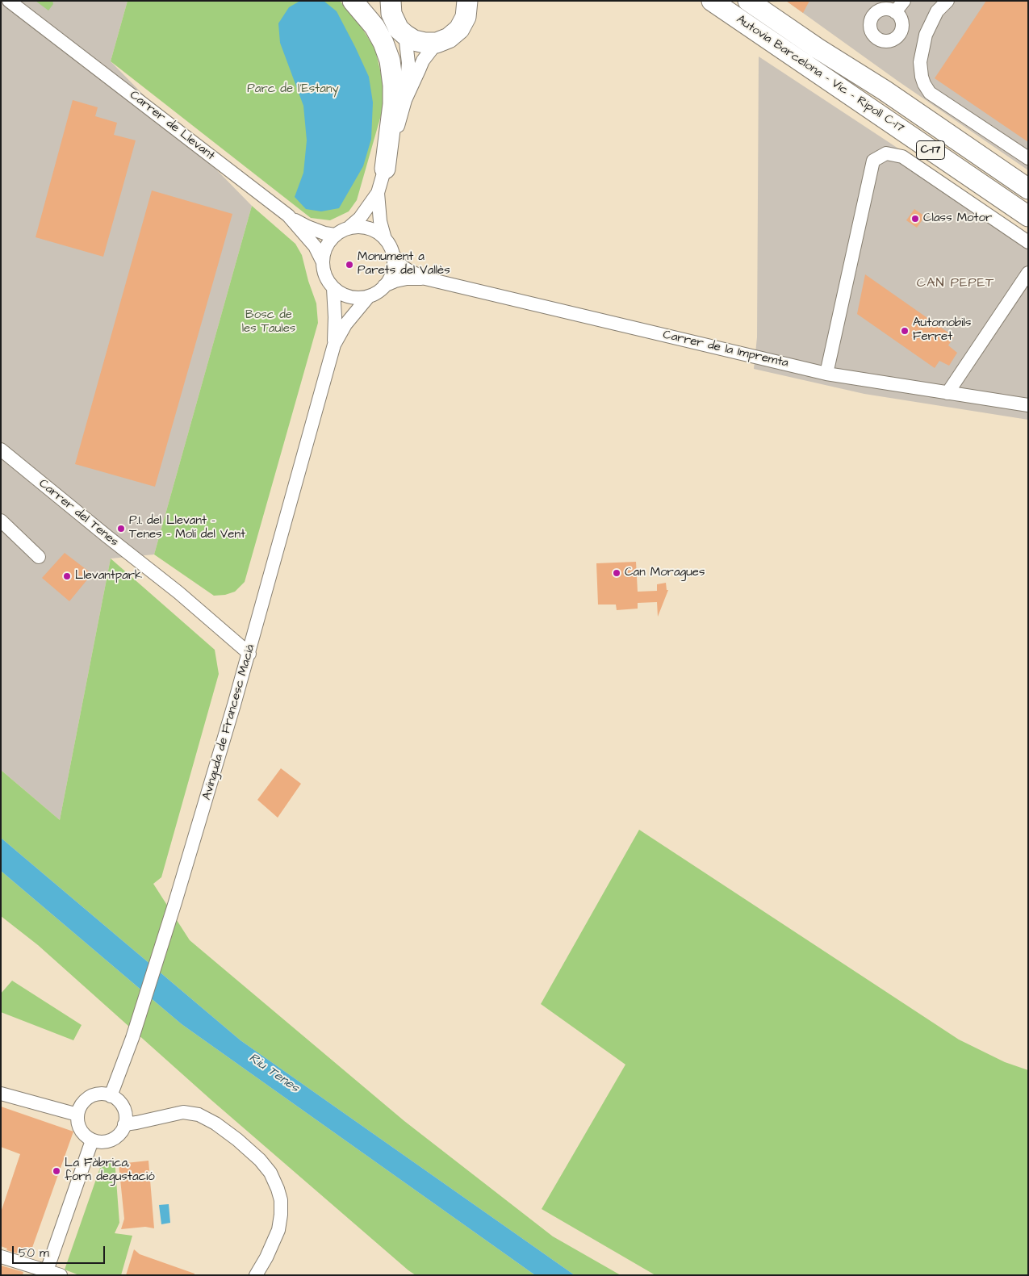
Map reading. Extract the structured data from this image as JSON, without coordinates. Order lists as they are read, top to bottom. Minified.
{"streets":{"highway":["Autovia Barcelona - Vic - Ripoll C-17","C-17"],"street":["Carrer de Llevant","Carrer de la Impremta","Carrer del Tenes","Avinguda de Francesc Macià"]},"crossings":[["Carrer del Tenes","Avinguda de Francesc Macià"]],"districts":["CAN PEPET"],"water":["Riu Tenes"],"parks":["Parc de l'Estany","Bosc de les Taules"],"places":["Class Motor","Monument a Parets del Vallès","Automobils Ferret","P.I. del Llevant - Tenes - Molí del Vent","Can Moragues","Llevantpark","La Fàbrica, forn degustació"],"scale_bar":"50 m"}
